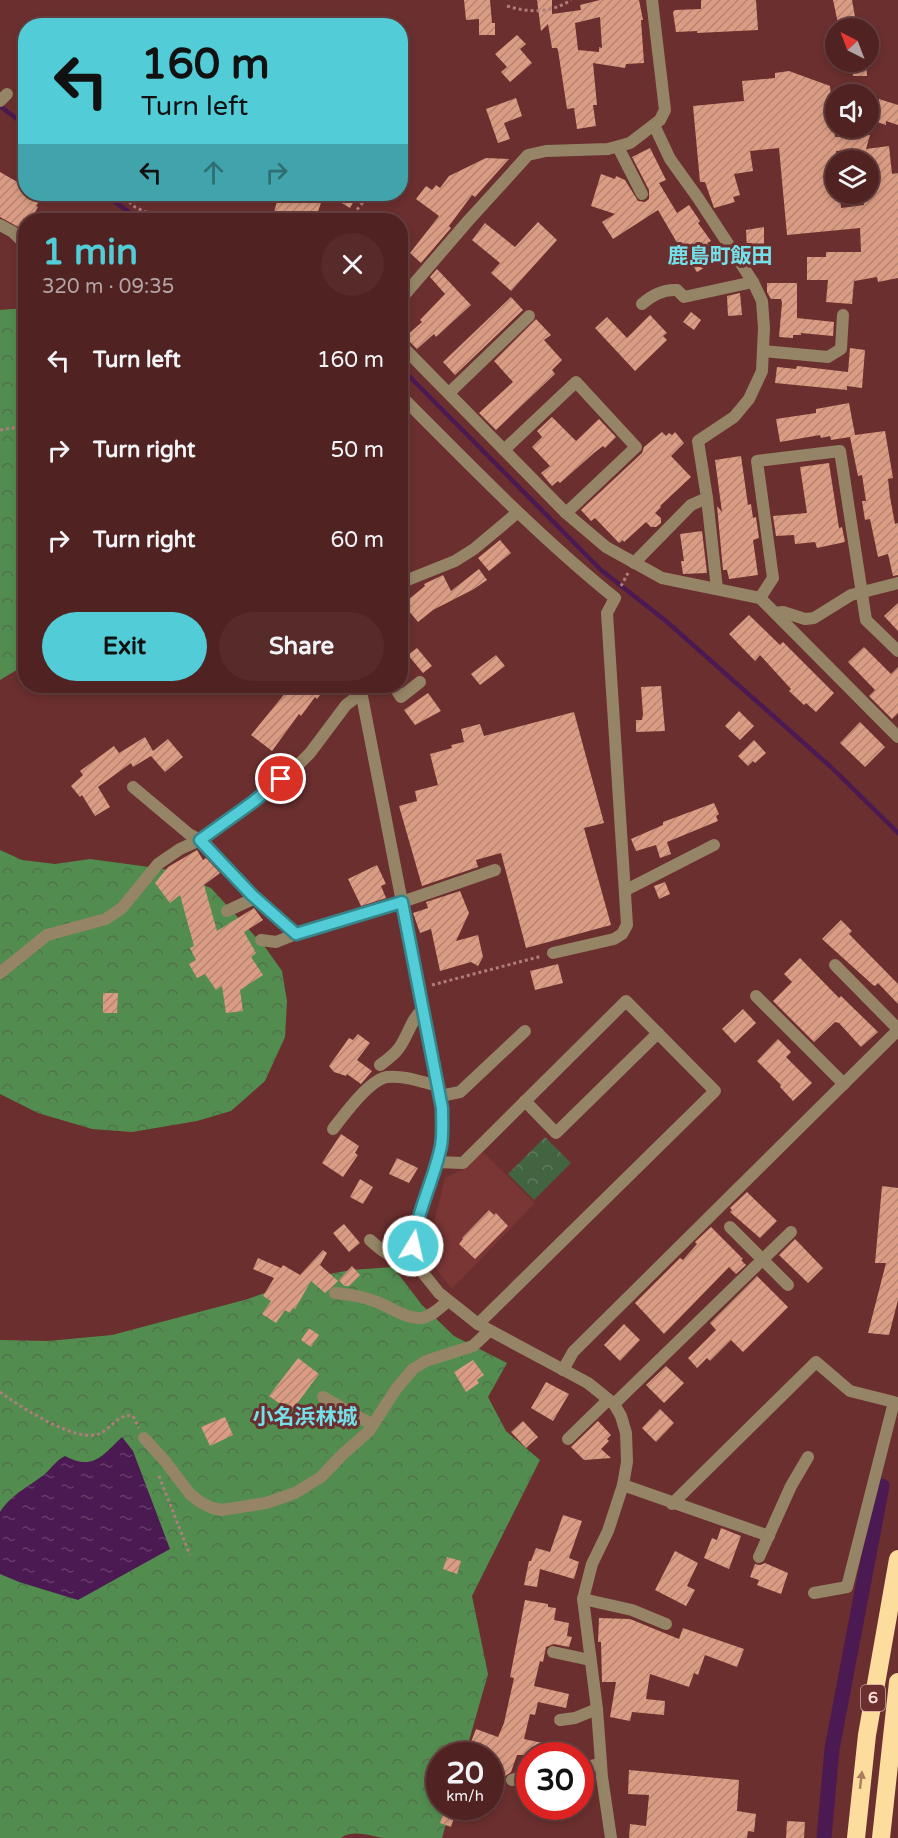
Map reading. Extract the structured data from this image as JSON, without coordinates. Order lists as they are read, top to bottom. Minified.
{"streets":{"highway":["6"]},"districts":["鹿島町飯田","小名浜林城"],"north":"top left","page":{"turn":["160 m","Turn left"],"heading":["1 min","320 m · 09:35"],"list":[{"name":"Turn left","value":"160 m"},{"name":"Turn right","value":"50 m"},{"name":"Turn right","value":"60 m"}],"buttons":["Exit","Share"],"speed":"20 km/h","limit":"30"}}
